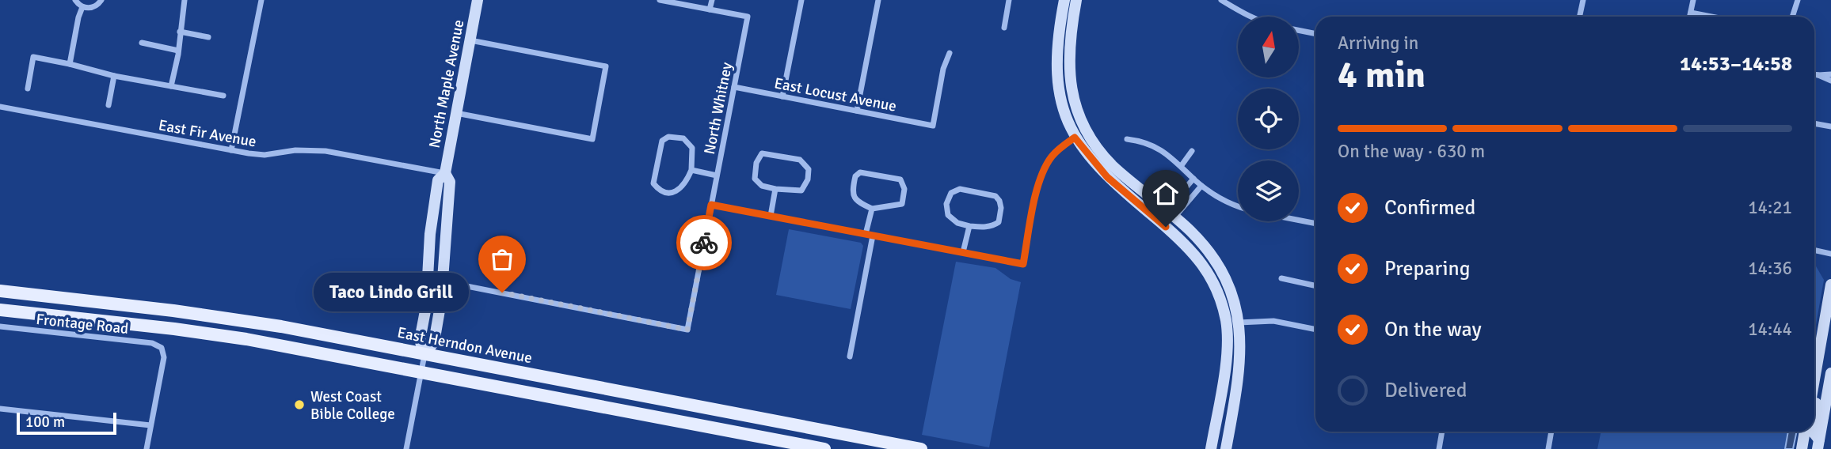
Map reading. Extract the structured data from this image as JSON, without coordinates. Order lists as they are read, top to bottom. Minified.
{"streets":{"main road":["North Maple Avenue","East Herndon Avenue"],"street":["East Locust Avenue","North Whitney","East Fir Avenue","Frontage Road"]},"crossings":[["North Maple Avenue","North Whitney"],["North Maple Avenue","East Fir Avenue"],["North Maple Avenue","East Herndon Avenue"],["East Locust Avenue","North Whitney"]],"places":["Taco Lindo Grill","West Coast Bible College"],"scale_bar":"100 m","north":"top","page":{"heading":["4 min","Arriving in","14:53–14:58"],"bar":"On the way · 630 m","list":[["Confirmed","14:21"],["Preparing","14:36"],["On the way","14:44"],"Delivered"],"bubble":"Taco Lindo Grill","scale":"100 m"}}
